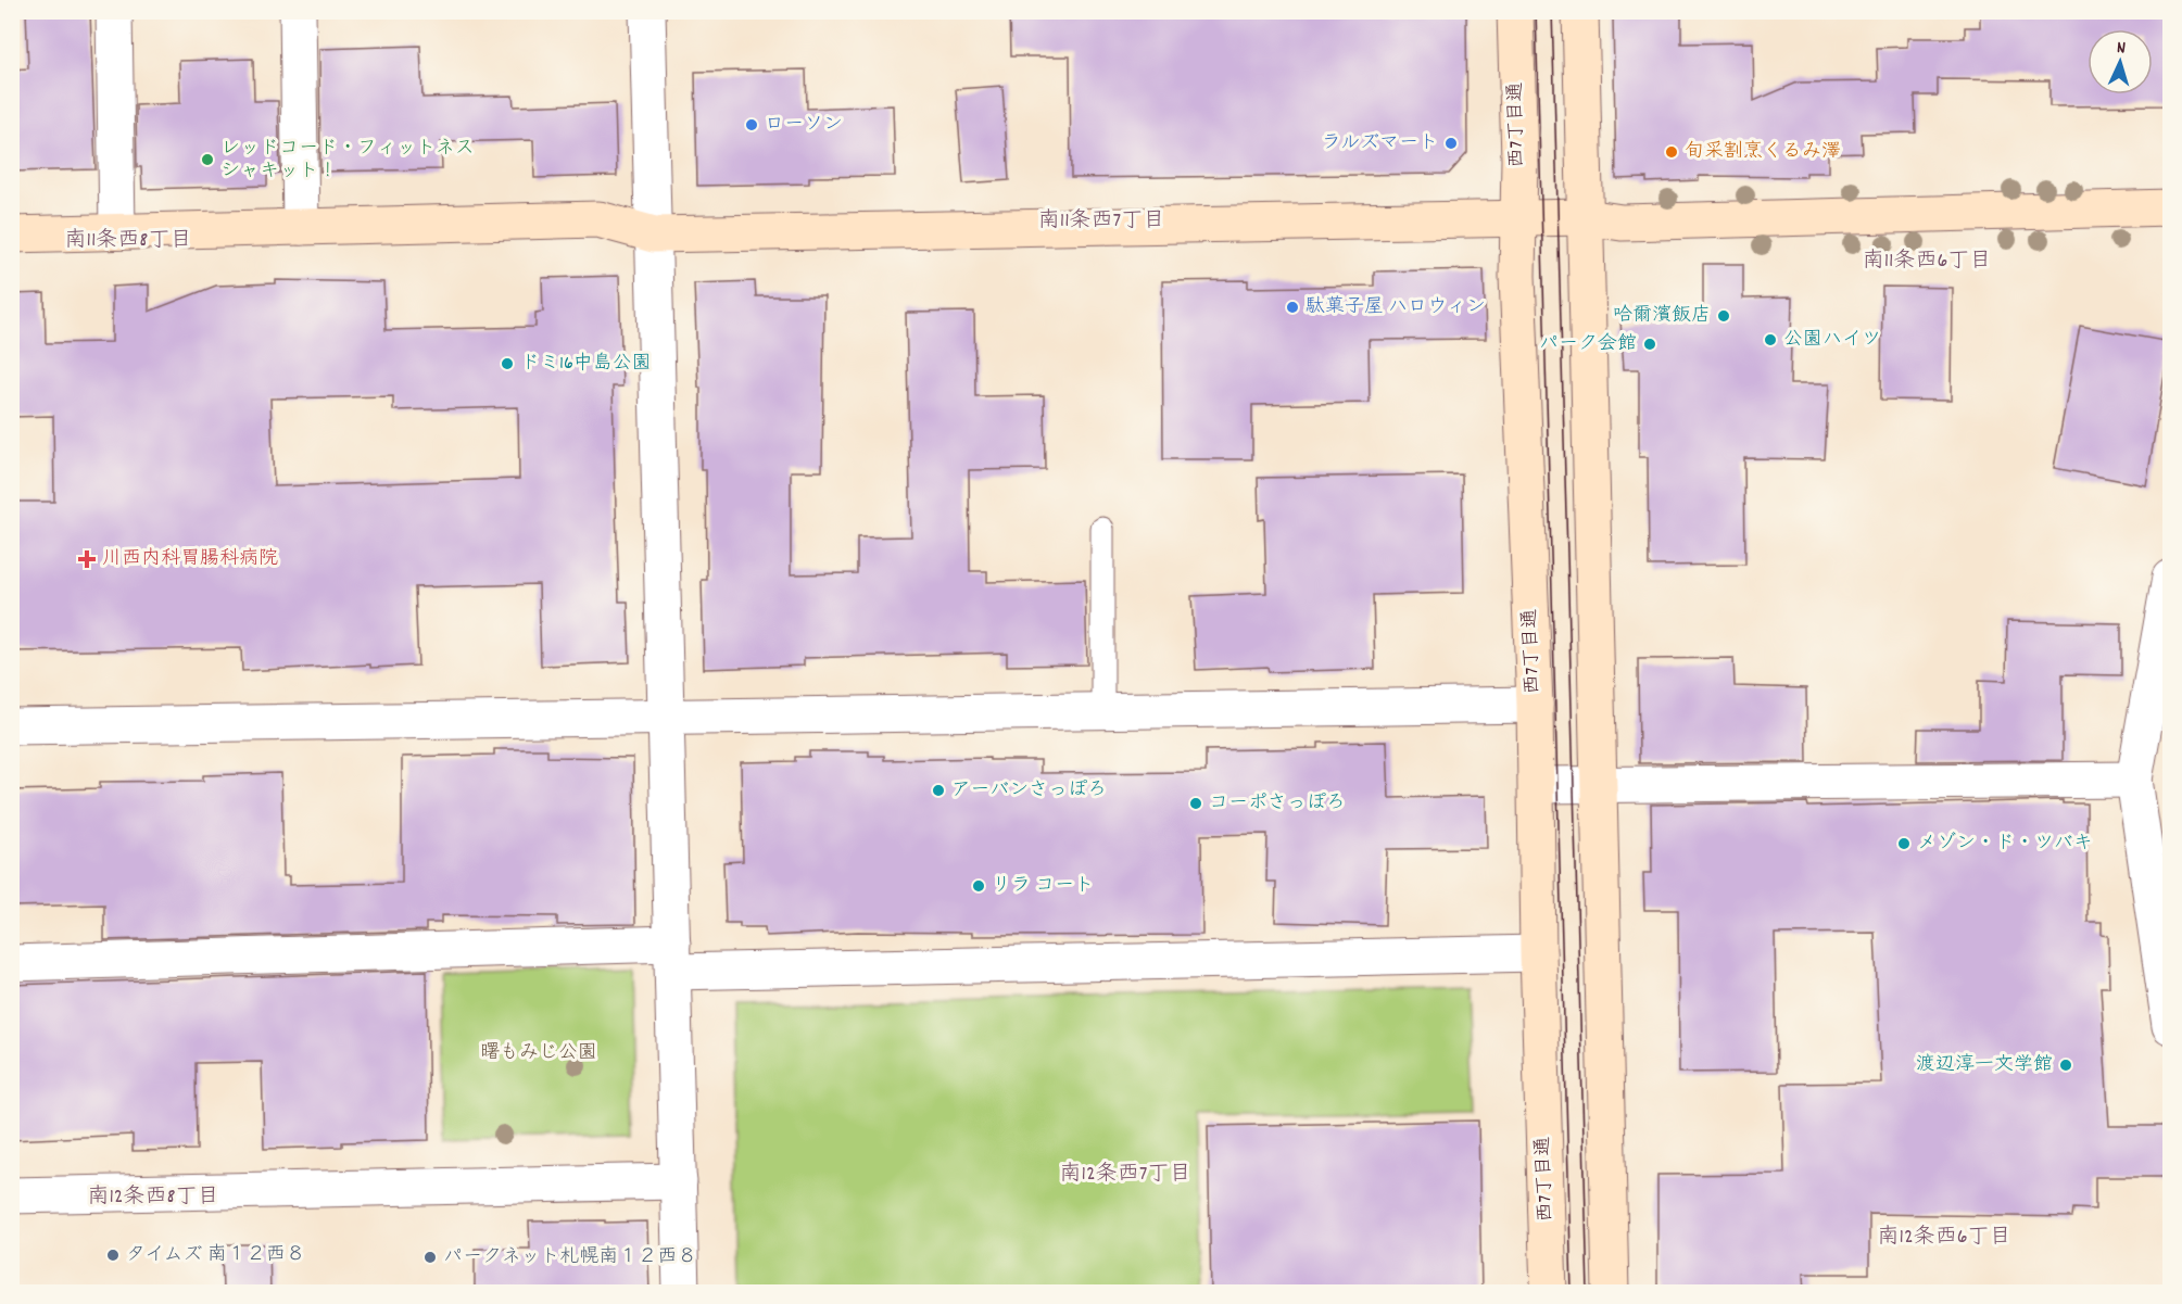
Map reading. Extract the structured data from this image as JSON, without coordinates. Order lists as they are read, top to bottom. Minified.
{"streets":{"street":["西7丁目通"]},"districts":["南11条西7丁目","南11条西8丁目","南11条西6丁目","南12条西7丁目","南12条西8丁目","南12条西6丁目"],"parks":["曙もみじ公園"],"places":{"other":["ローソン","ラルズマート","旬采割烹くるみ澤","レッドコード・フィットネス シャキット！","駄菓子屋 ハロウィン","哈爾濱飯店","公園ハイツ","パーク会館","ドミ16中島公園","アーバンさっぽろ","コーポさっぽろ","メゾン・ド・ツバキ","リラ コート","渡辺淳一文学館","タイムズ 南１２西８","パークネット札幌南１２西８"],"health":["川西内科胃腸科病院"]},"north":"top"}
